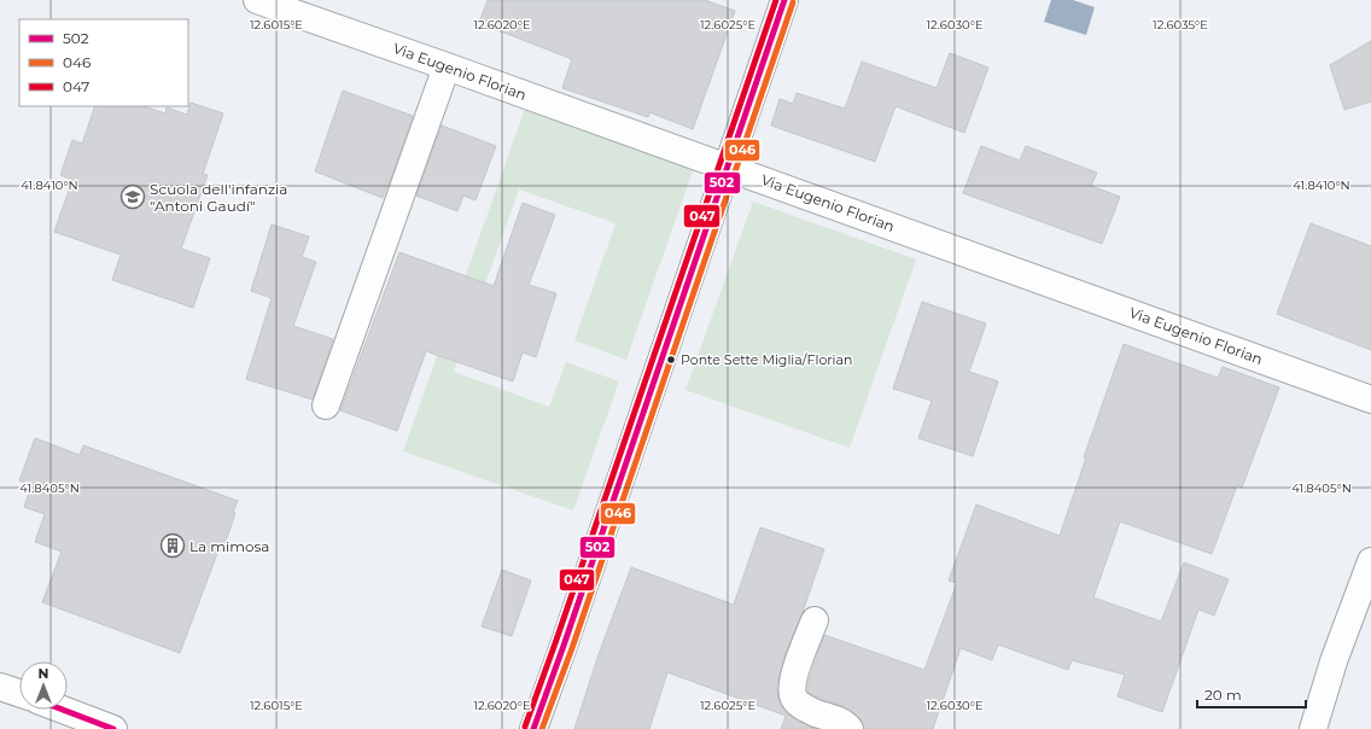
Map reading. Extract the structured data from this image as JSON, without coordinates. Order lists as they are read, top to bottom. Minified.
{"streets":{"street":["Via Eugenio Florian"]},"places":{"school or university":["Scuola dell'infanzia \"Antoni Gaudí\""],"other":["Ponte Sette Miglia/Florian"],"building":["La mimosa"]},"lines":["transit line 502","transit line 047","transit line 046"],"legend":["502","046","047"],"scale_bar":"20 m","north":"top","coordinates":["12.6015°E","12.6020°E","12.6025°E","12.6030°E","12.6035°E","41.8410°N","41.8405°N"]}
